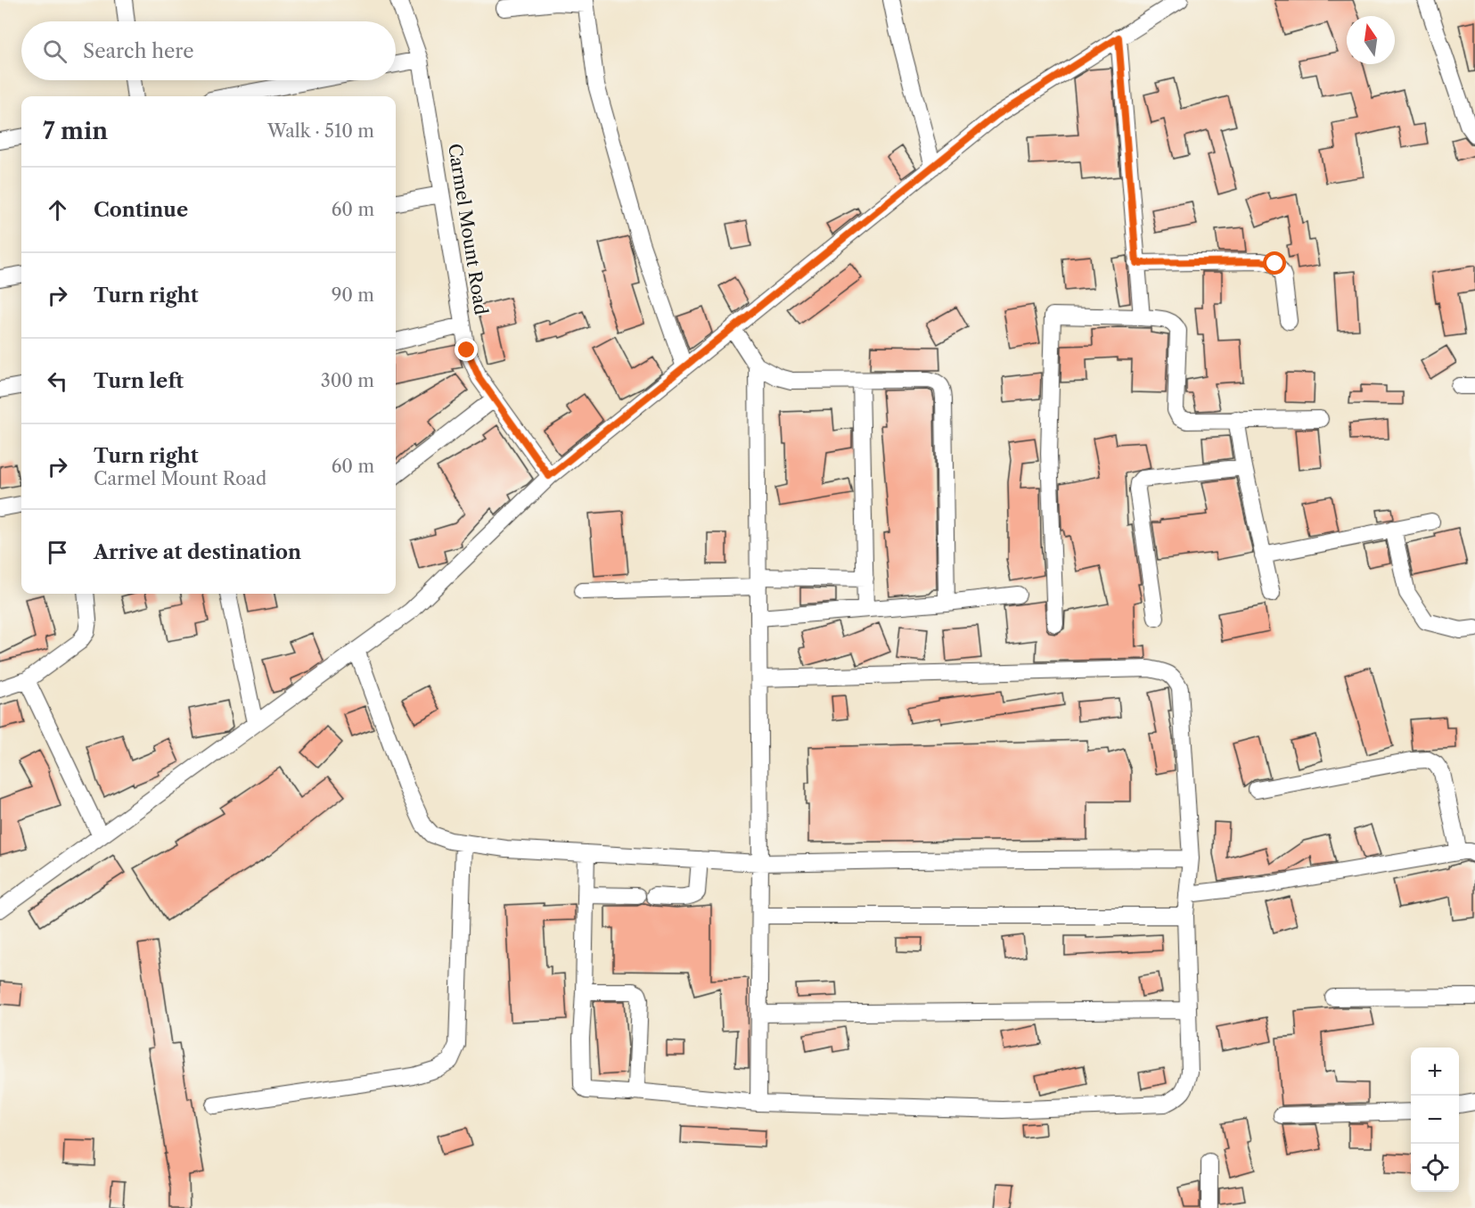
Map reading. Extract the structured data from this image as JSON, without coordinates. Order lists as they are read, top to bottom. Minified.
{"streets":{"street":["Carmel Mount Road"]},"north":"top","page":{"search":"Search here","heading":["7 min","Walk · 510 m"],"list":[["Continue","60 m"],["Turn right","90 m"],["Turn left","300 m"],["Turn right","Carmel Mount Road","60 m"],"Arrive at destination"],"map_buttons":["+","−"]}}
